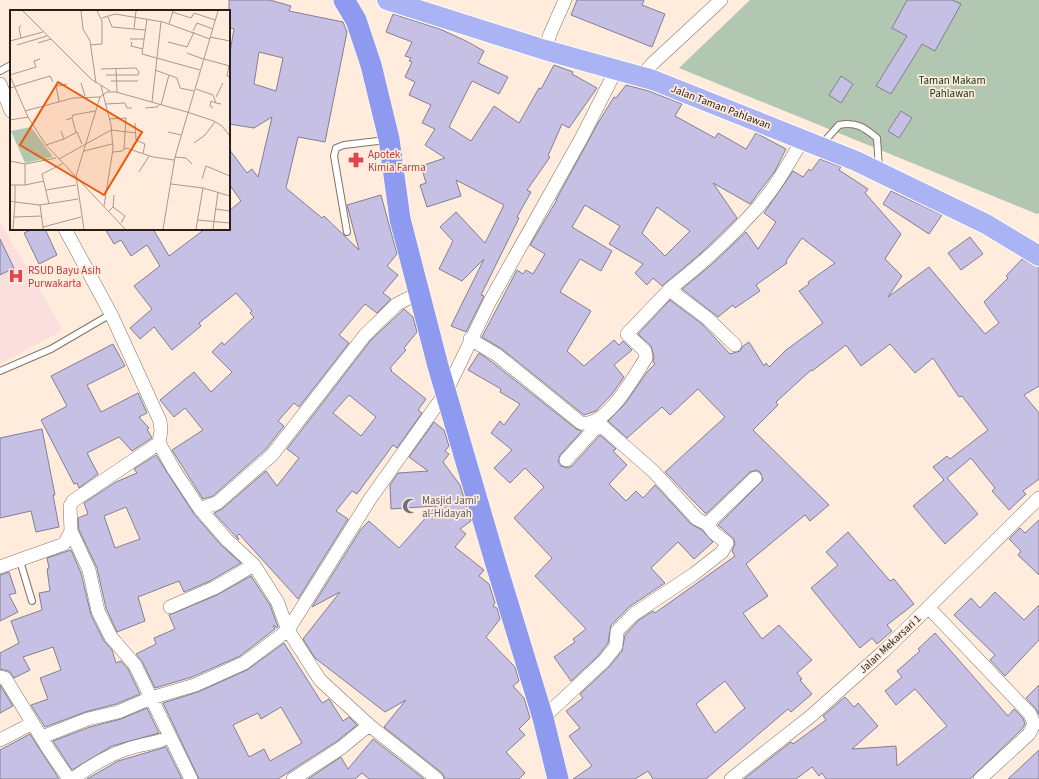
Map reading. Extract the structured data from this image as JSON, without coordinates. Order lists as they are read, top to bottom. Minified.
{"streets":{"main road":["Jalan Taman Pahlawan"],"street":["Jalan Mekarsari 1"]},"parks":["Taman Makam Pahlawan"],"places":{"pharmacy":["Apotek Kimia Farma"],"hospital":["RSUD Bayu Asih Purwakarta"],"mosque":["Masjid Jami' al-Hidayah"]}}
